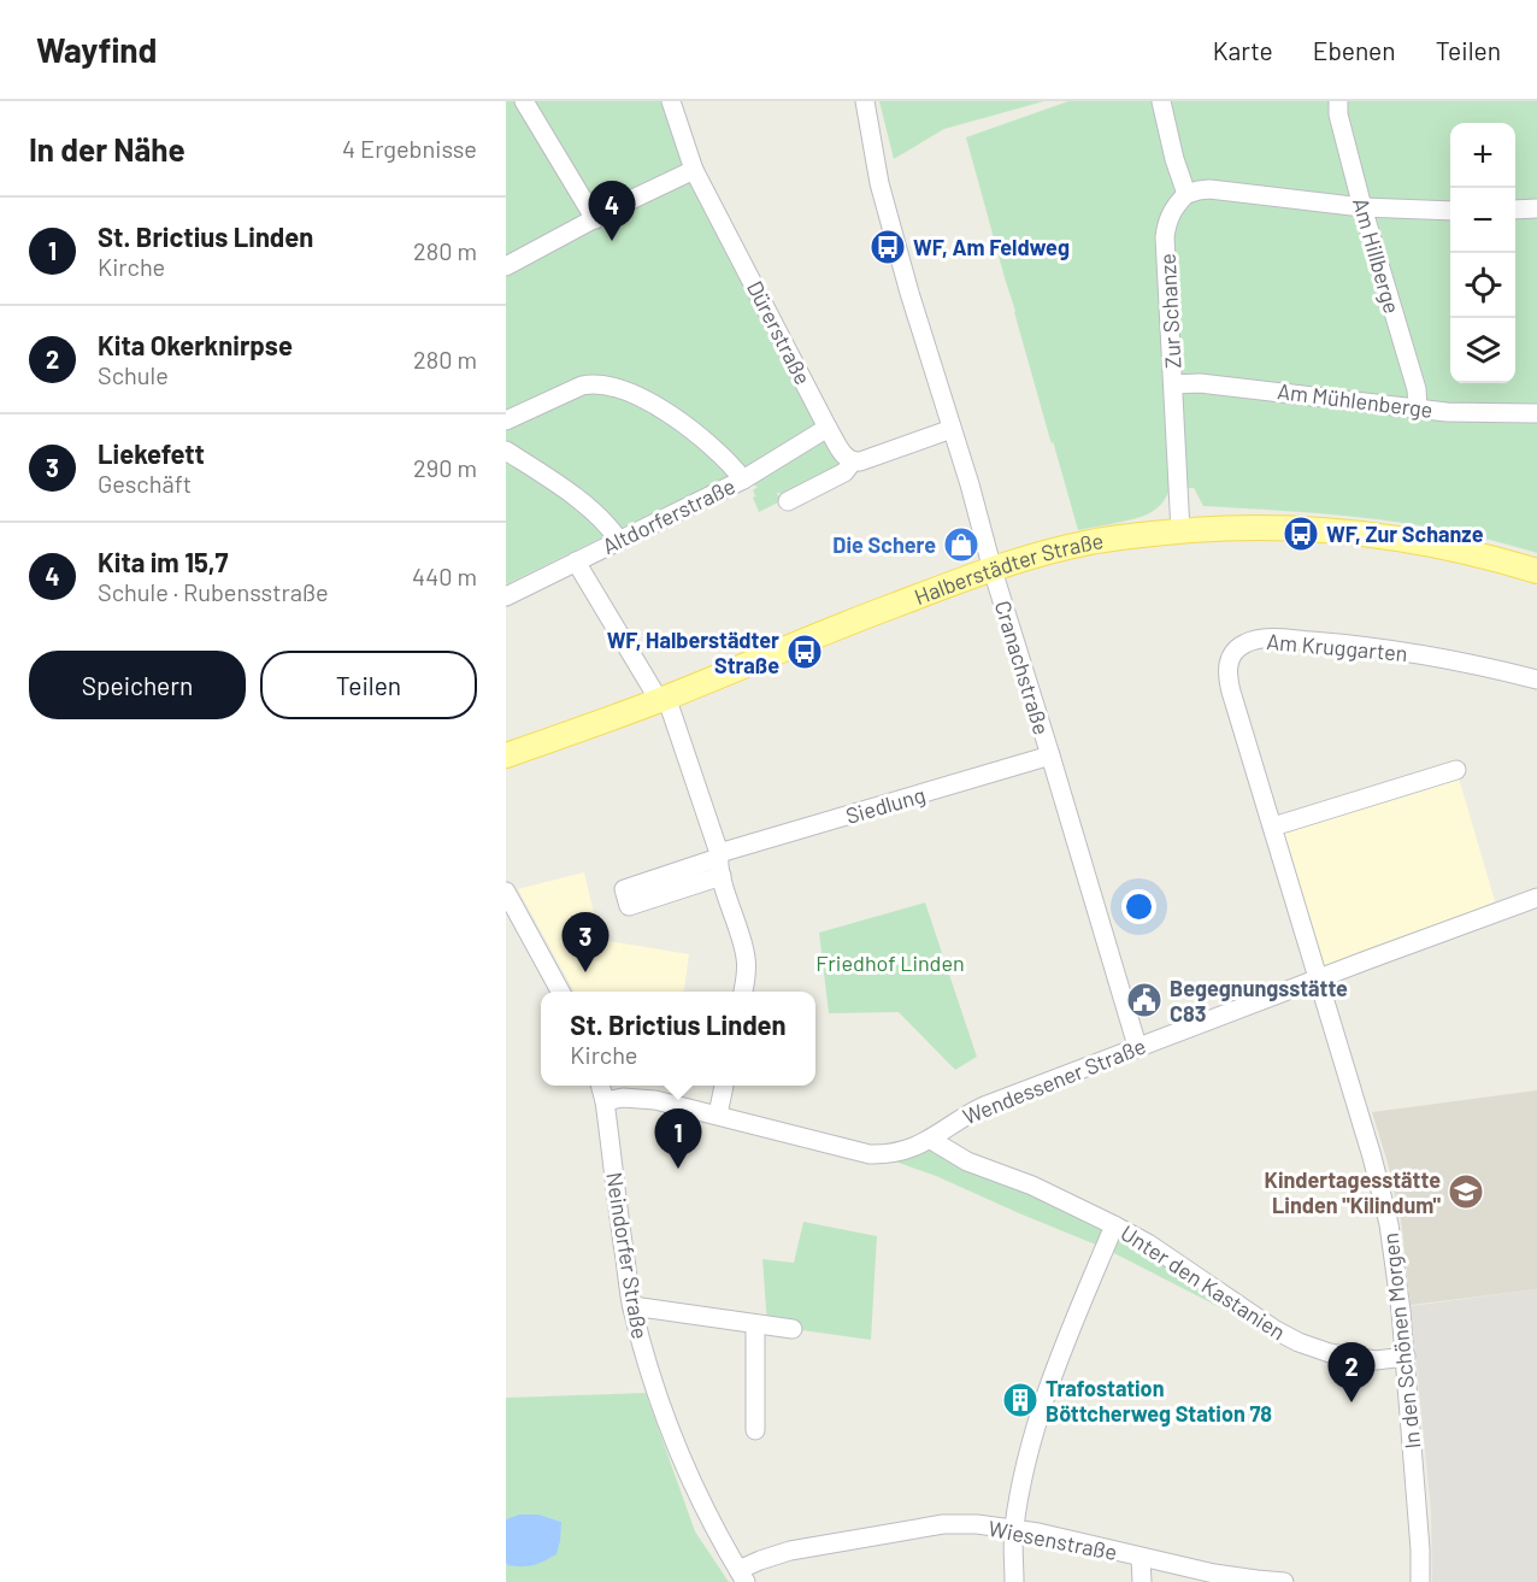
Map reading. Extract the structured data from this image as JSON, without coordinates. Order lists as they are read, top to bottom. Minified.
{"streets":{"main road":["Halberstädter Straße"],"street":["Am Hillberge","Zur Schanze","Dürerstraße","Am Mühlenberge","Altdorferstraße","Am Kruggarten","Cranachstraße","Siedlung","Wendessener Straße","Neindorfer Straße","Unter den Kastanien","In den Schönen Morgen","Wiesenstraße"]},"crossings":[["Am Hillberge","Am Mühlenberge"],["Zur Schanze","Am Mühlenberge"],["Zur Schanze","Halberstädter Straße"],["Dürerstraße","Altdorferstraße"],["Halberstädter Straße","Cranachstraße"],["Am Kruggarten","Wendessener Straße"],["Am Kruggarten","In den Schönen Morgen"],["Cranachstraße","Siedlung"],["Cranachstraße","Wendessener Straße"],["Wendessener Straße","Neindorfer Straße"],["Wendessener Straße","Unter den Kastanien"],["Wendessener Straße","In den Schönen Morgen"],["Neindorfer Straße","Wiesenstraße"],["Unter den Kastanien","In den Schönen Morgen"]],"parks":["Friedhof Linden"],"places":{"bus stop":["WF, Am Feldweg","WF, Zur Schanze","WF, Halberstädter Straße"],"shop":["Die Schere"],"public building":["Begegnungsstätte C83"],"school or university":["Kindertagesstätte Linden \"Kilindum\""],"building":["Trafostation Böttcherweg Station 78"]},"page":{"header":"Wayfind","nav":["Karte","Ebenen","Teilen"],"heading":["In der Nähe","4 Ergebnisse"],"map_buttons":["+","−"],"pins":["4","3","1","2"],"list":[{"mark":"1","name":"St. Brictius Linden","note":"Kirche","value":"280 m"},{"mark":"2","name":"Kita Okerknirpse","note":"Schule","value":"280 m"},{"mark":"3","name":"Liekefett","note":"Geschäft","value":"290 m"},{"mark":"4","name":"Kita im 15,7","note":"Schule · Rubensstraße","value":"440 m"}],"buttons":["Speichern","Teilen"],"popup":["St. Brictius Linden","Kirche"]}}
